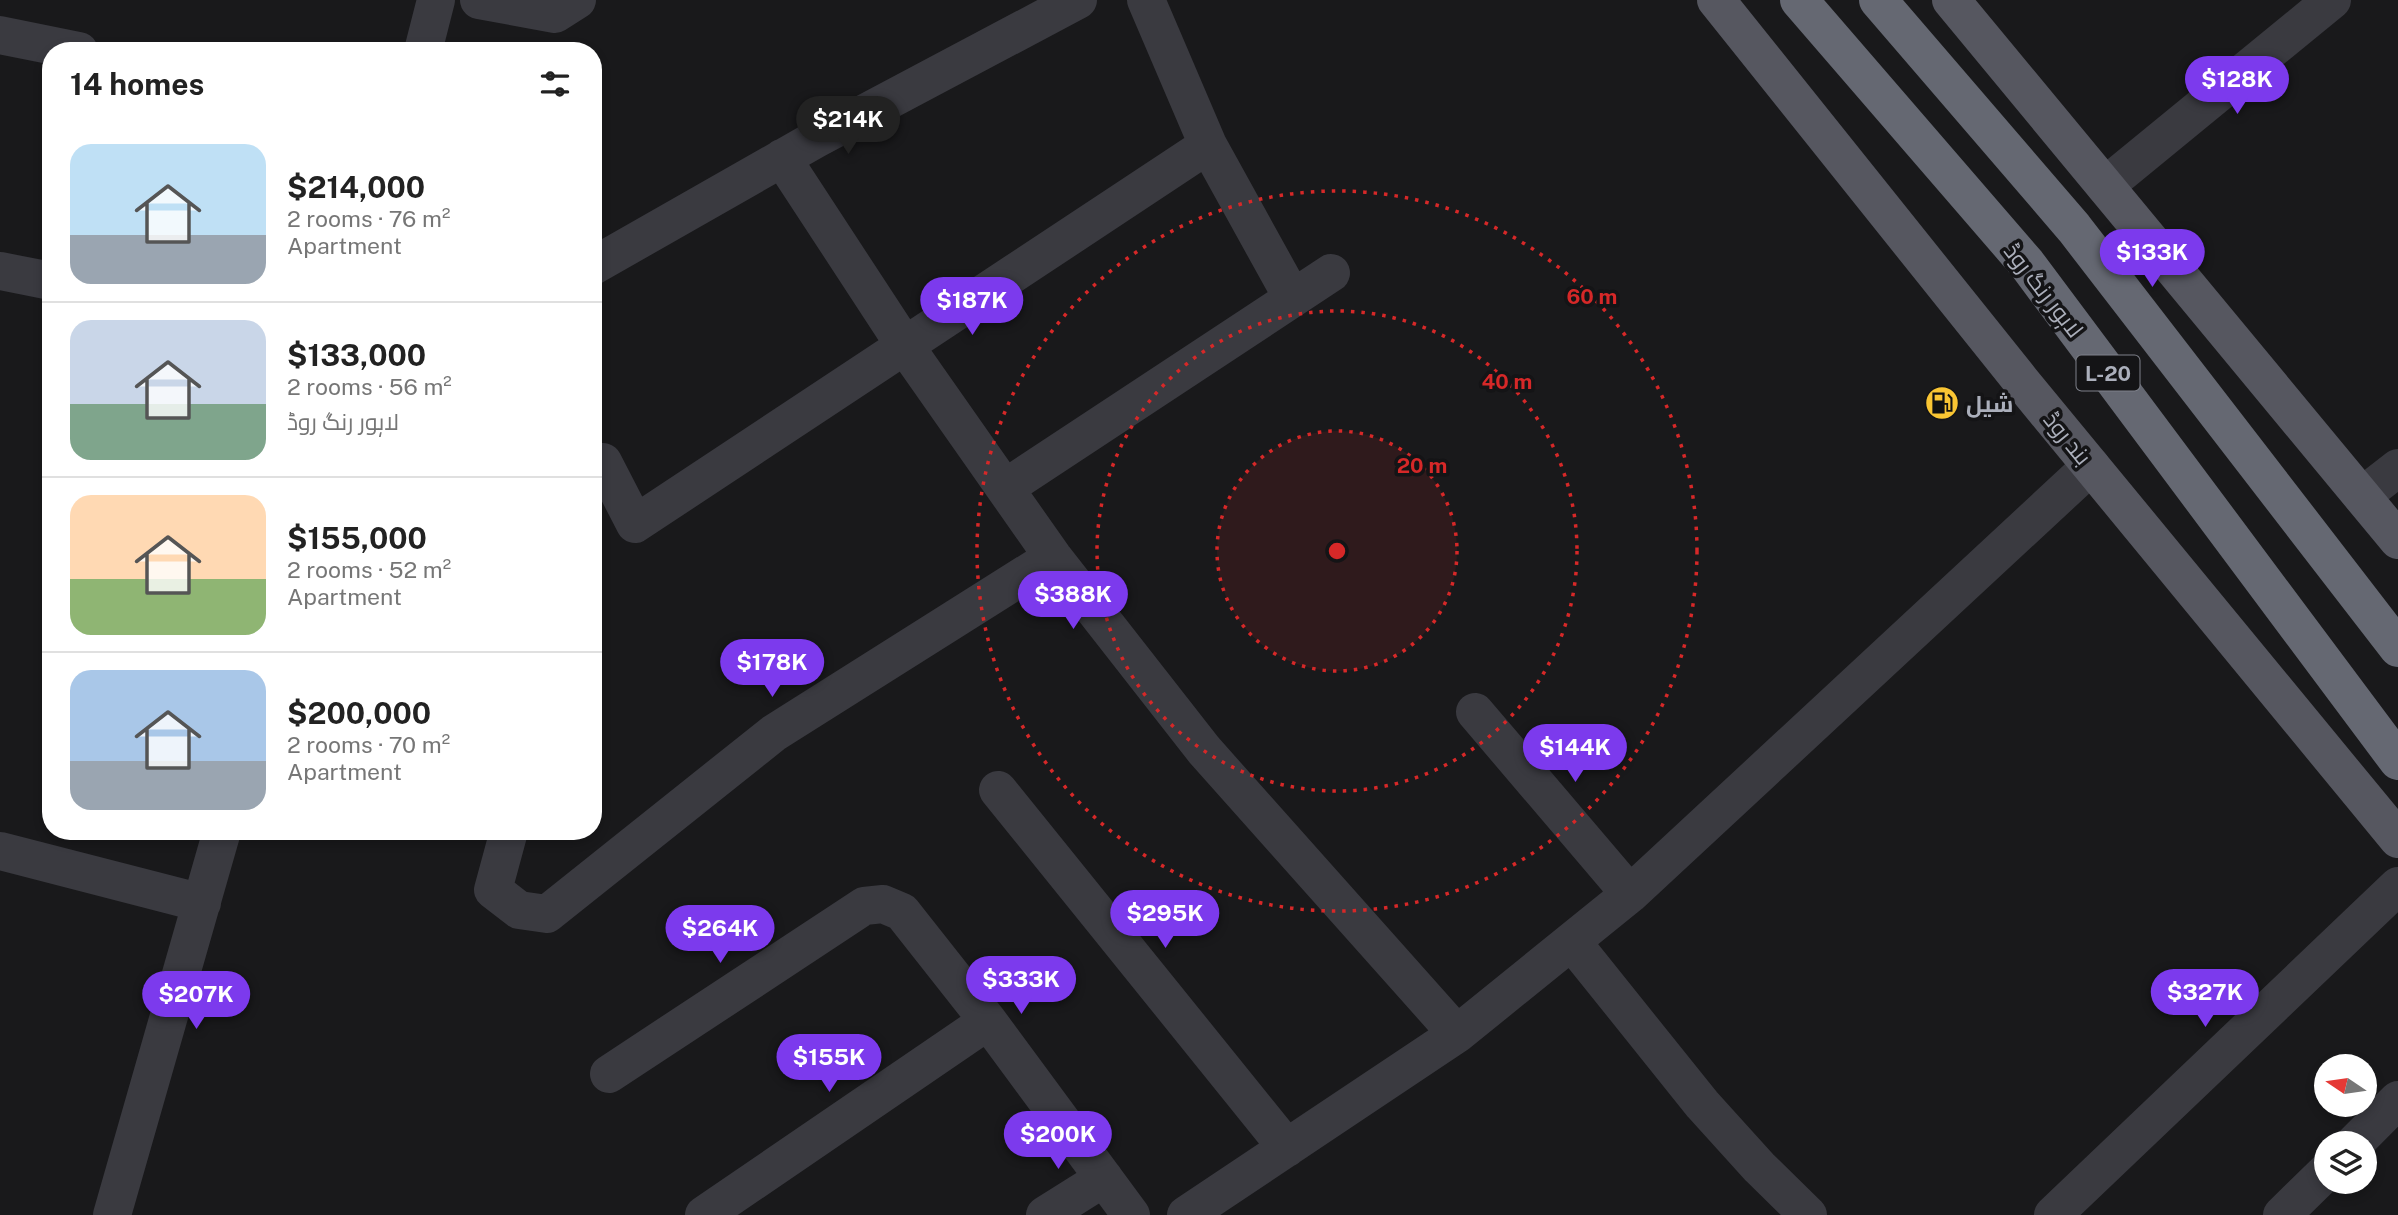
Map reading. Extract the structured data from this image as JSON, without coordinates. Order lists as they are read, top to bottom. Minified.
{"streets":{"highway":["لاہور رنگ روڈ","L-20"],"main road":["بند روڈ"]},"places":{"fuel station":["شیل"]},"north":"left","page":{"heading":"14 homes","price":["$128K","$214K","$133K","$187K","$388K","$178K","$144K","$295K","$264K","$333K","$327K","$207K","$155K","$200K"],"list":[{"name":"$214,000","note":"2 rooms · 76 m² · Apartment"},{"name":"$133,000","note":"2 rooms · 56 m² · لاہور رنگ روڈ"},{"name":"$155,000","note":"2 rooms · 52 m² · Apartment"},{"name":"$200,000","note":"2 rooms · 70 m² · Apartment"}]},"rings":["60 m","40 m","20 m"]}
